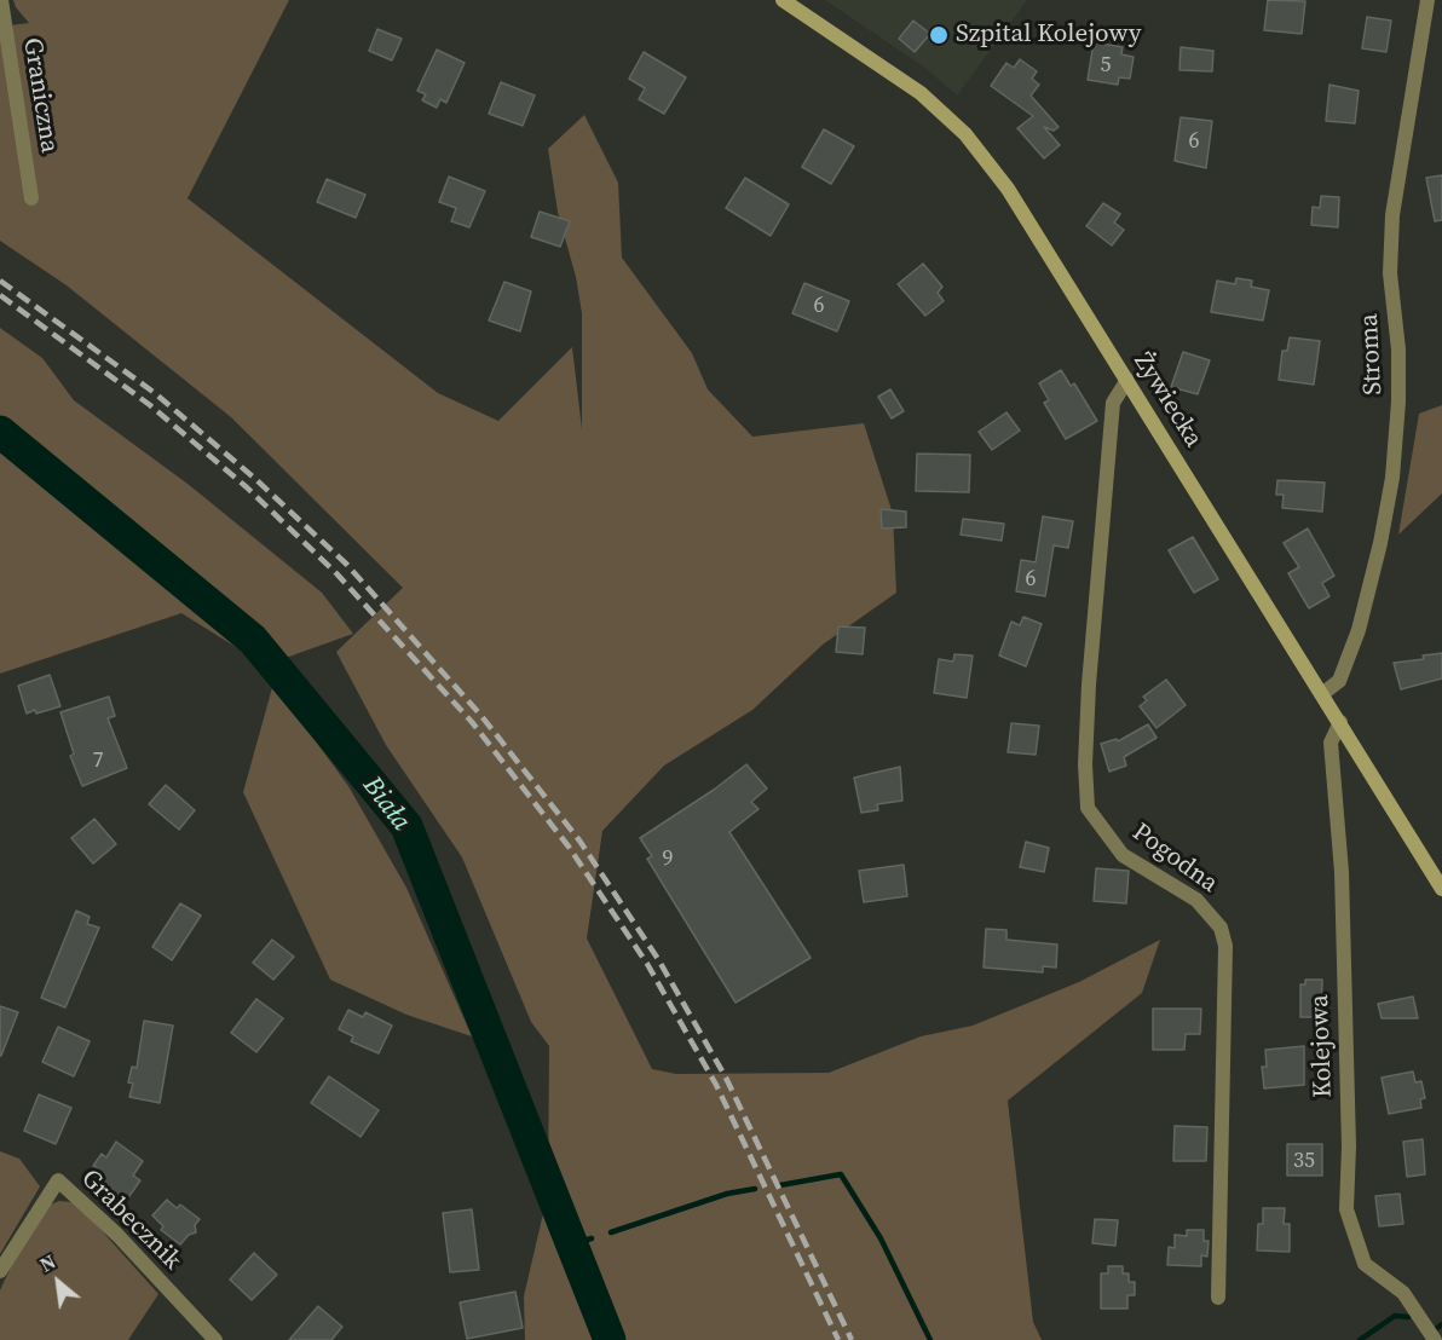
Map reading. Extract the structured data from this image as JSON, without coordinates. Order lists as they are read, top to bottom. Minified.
{"streets":{"main road":["Żywiecka"],"street":["Graniczna","Stroma","Pogodna","Kolejowa","Grabecznik"]},"crossings":[["Stroma","Żywiecka"],["Żywiecka","Pogodna"],["Żywiecka","Kolejowa"]],"water":["Biała"],"places":["Szpital Kolejowy"],"house_numbers":["5","6","6","6","7","9","35"],"north":"top left"}
